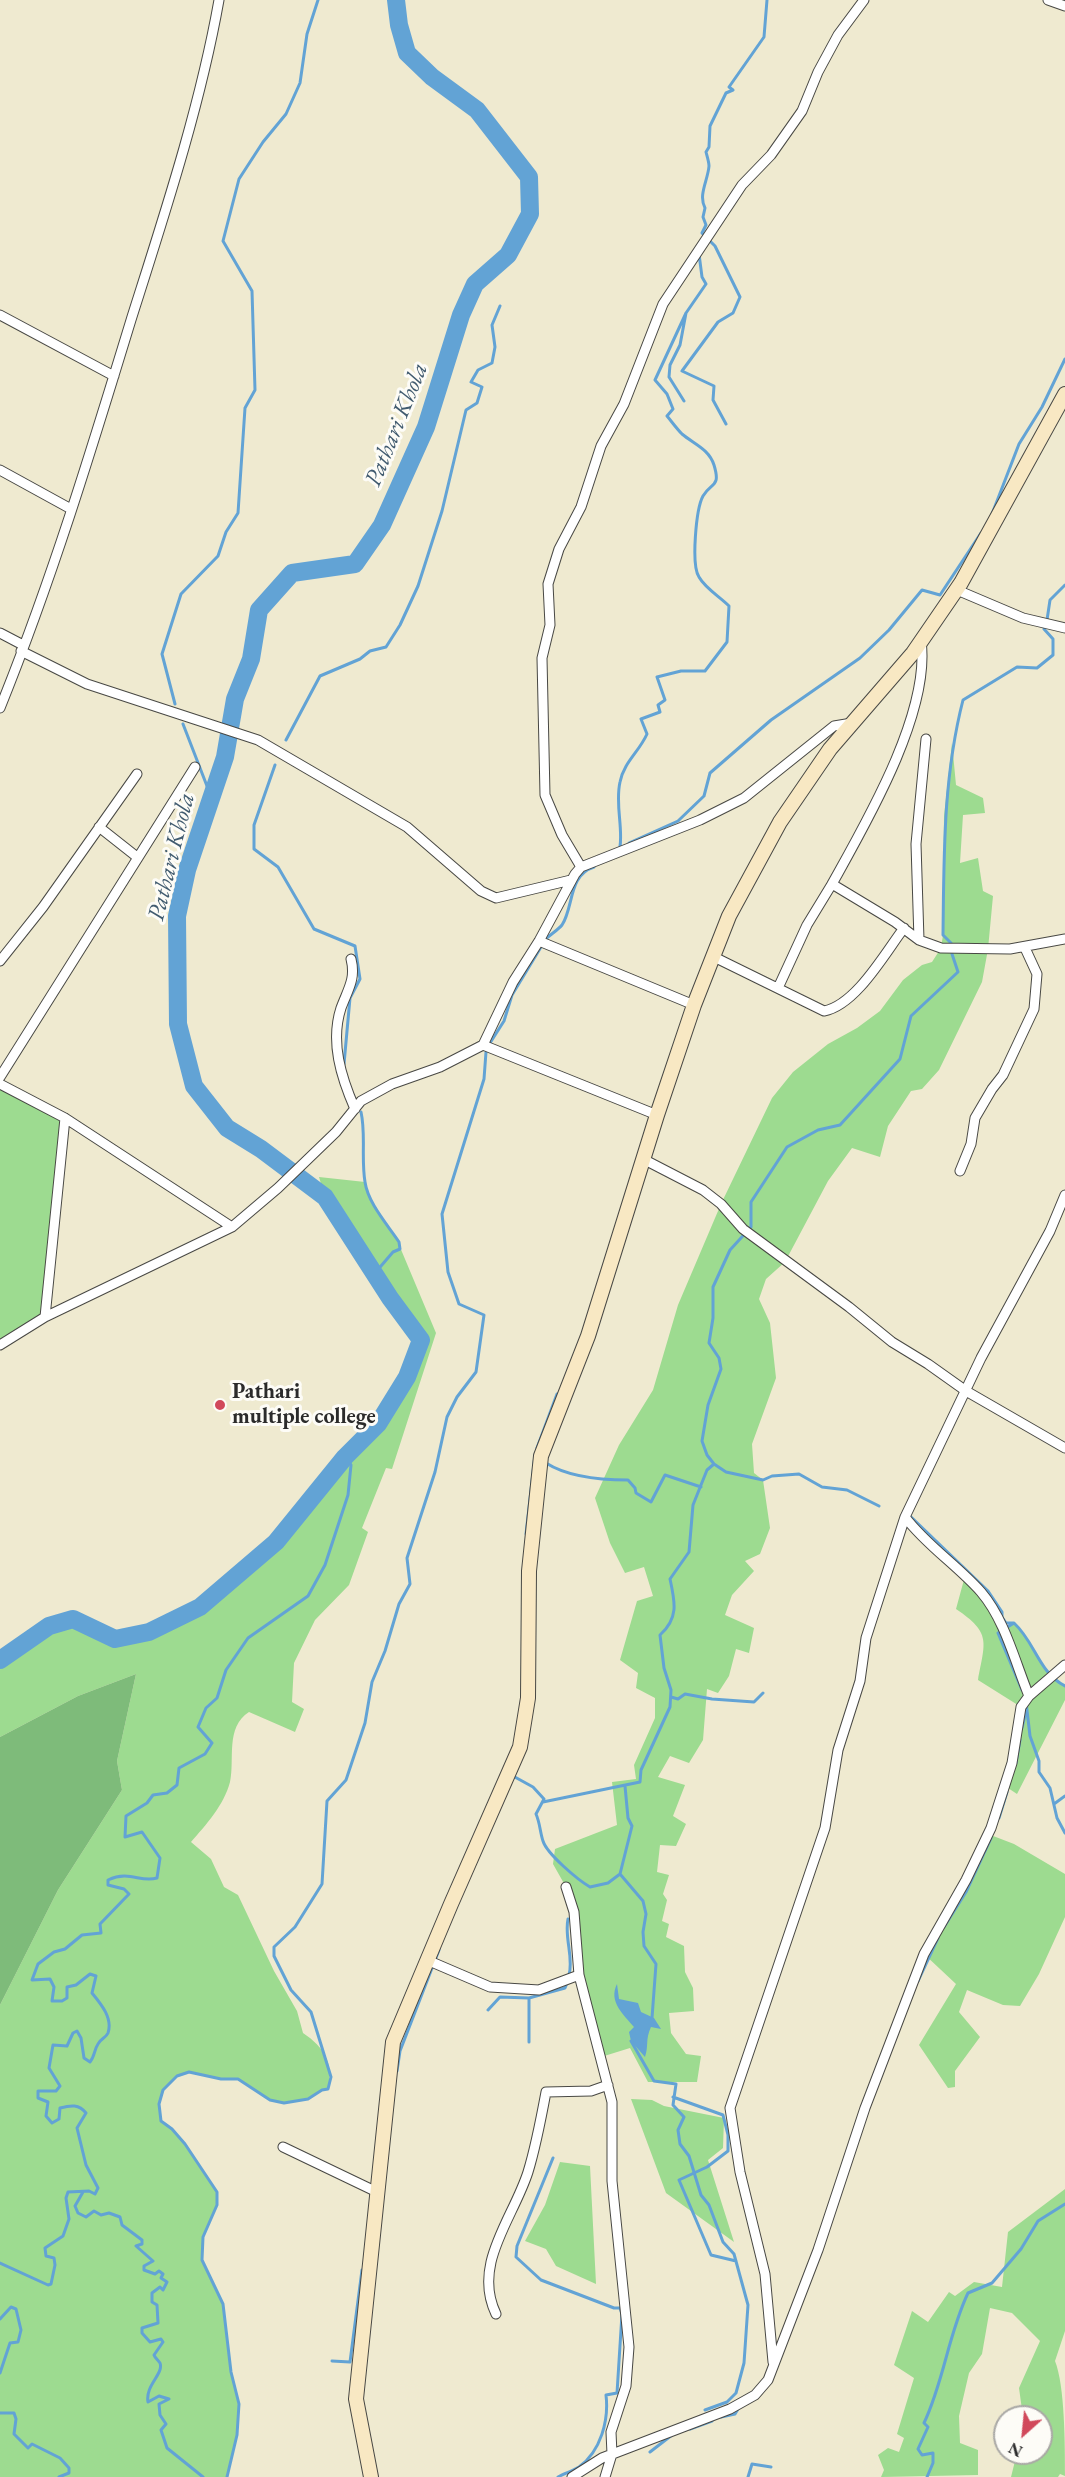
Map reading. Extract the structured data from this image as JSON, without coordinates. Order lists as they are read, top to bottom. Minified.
{"water":["Pathari Khola"],"places":["Pathari multiple college"],"north":"bottom left"}
